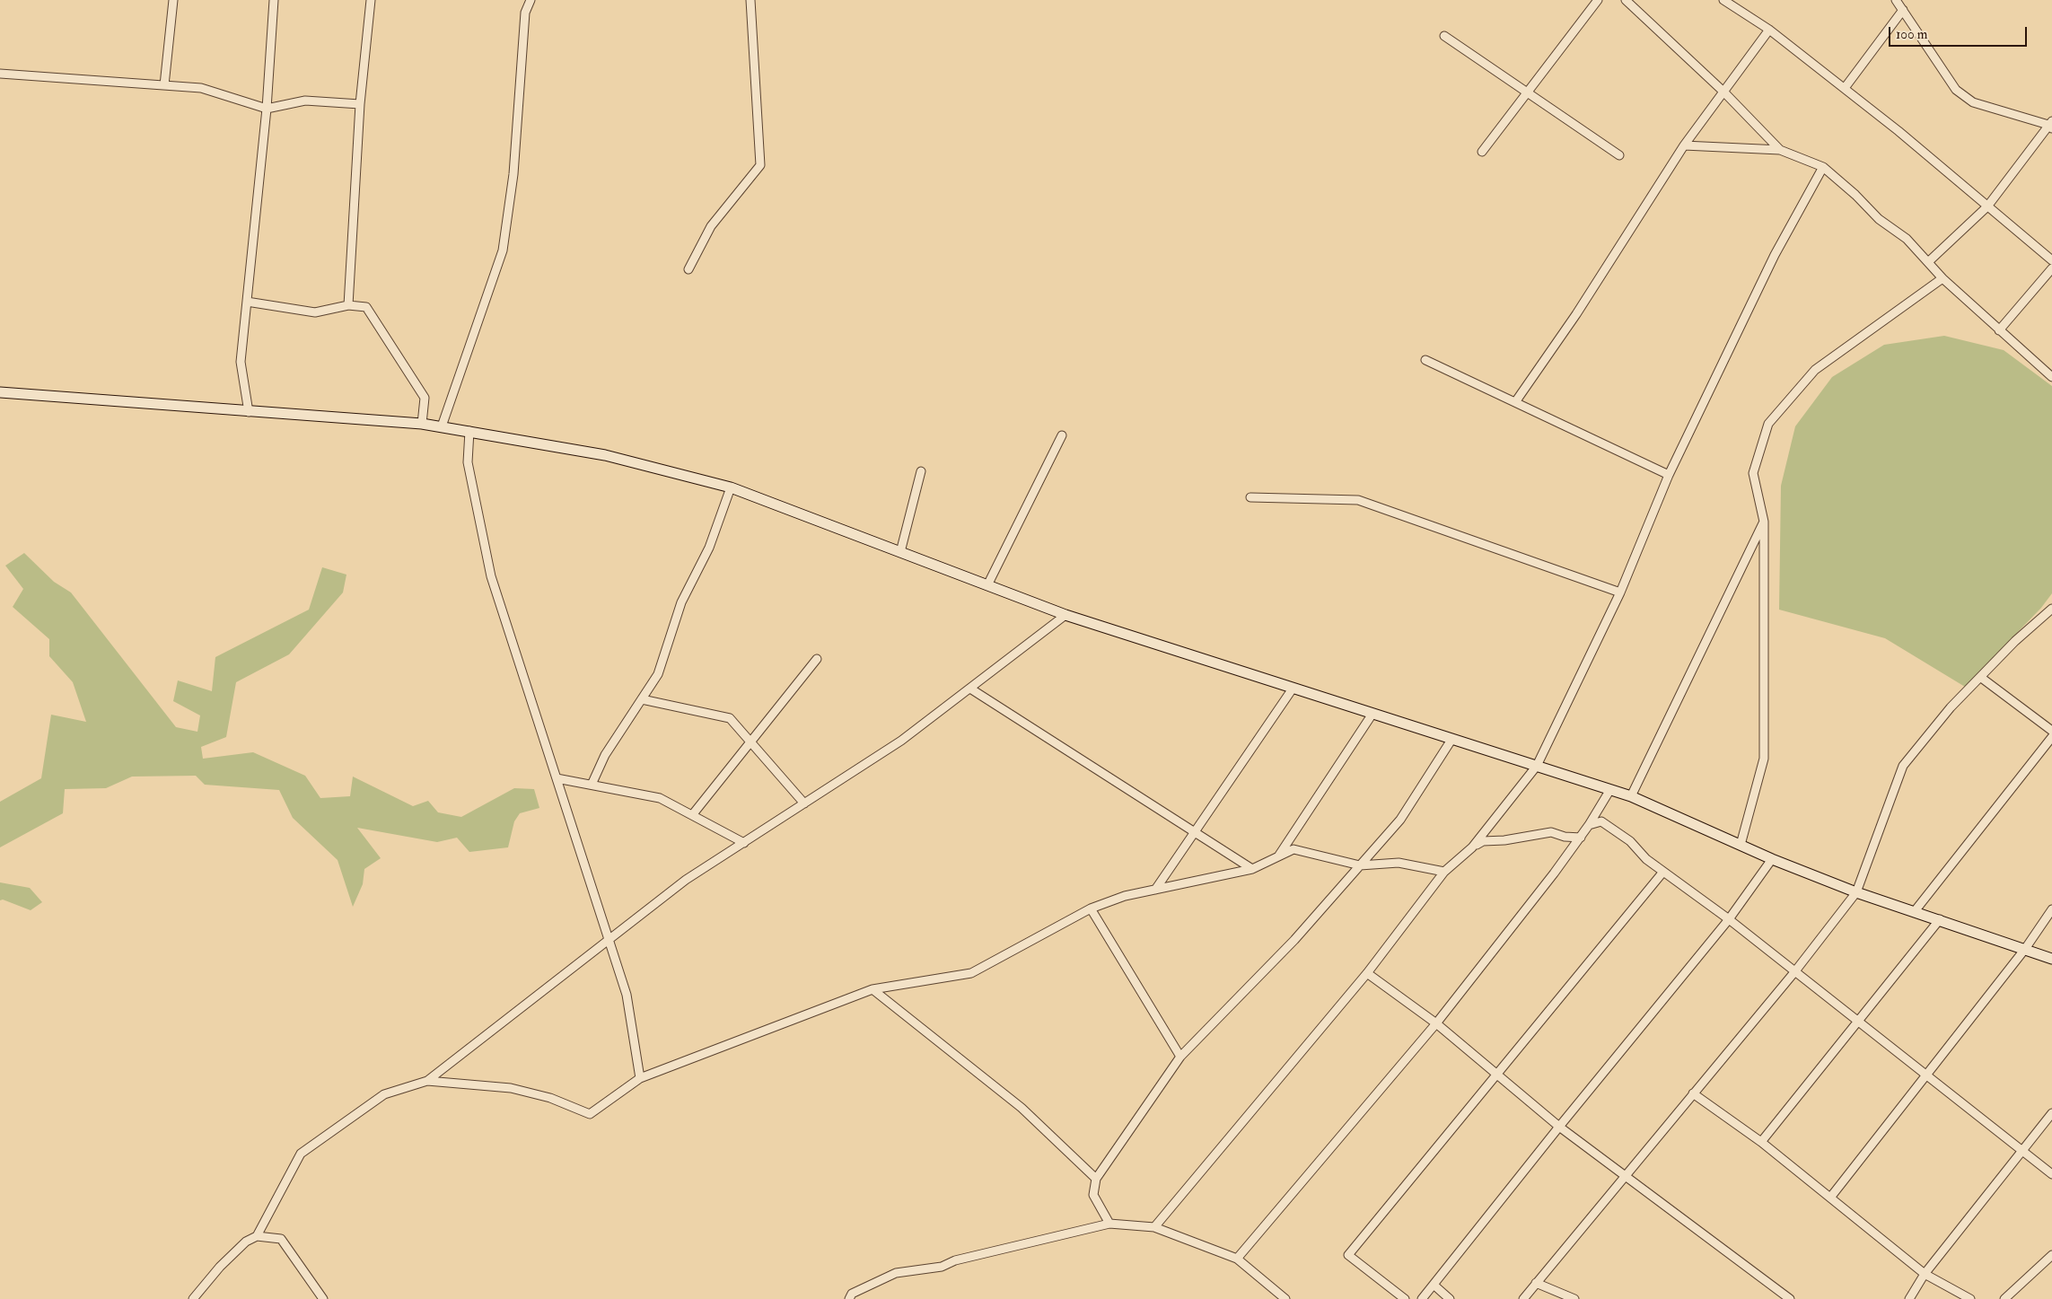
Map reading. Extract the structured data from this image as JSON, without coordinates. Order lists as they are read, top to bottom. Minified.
{"scale_bar":"100 m"}
